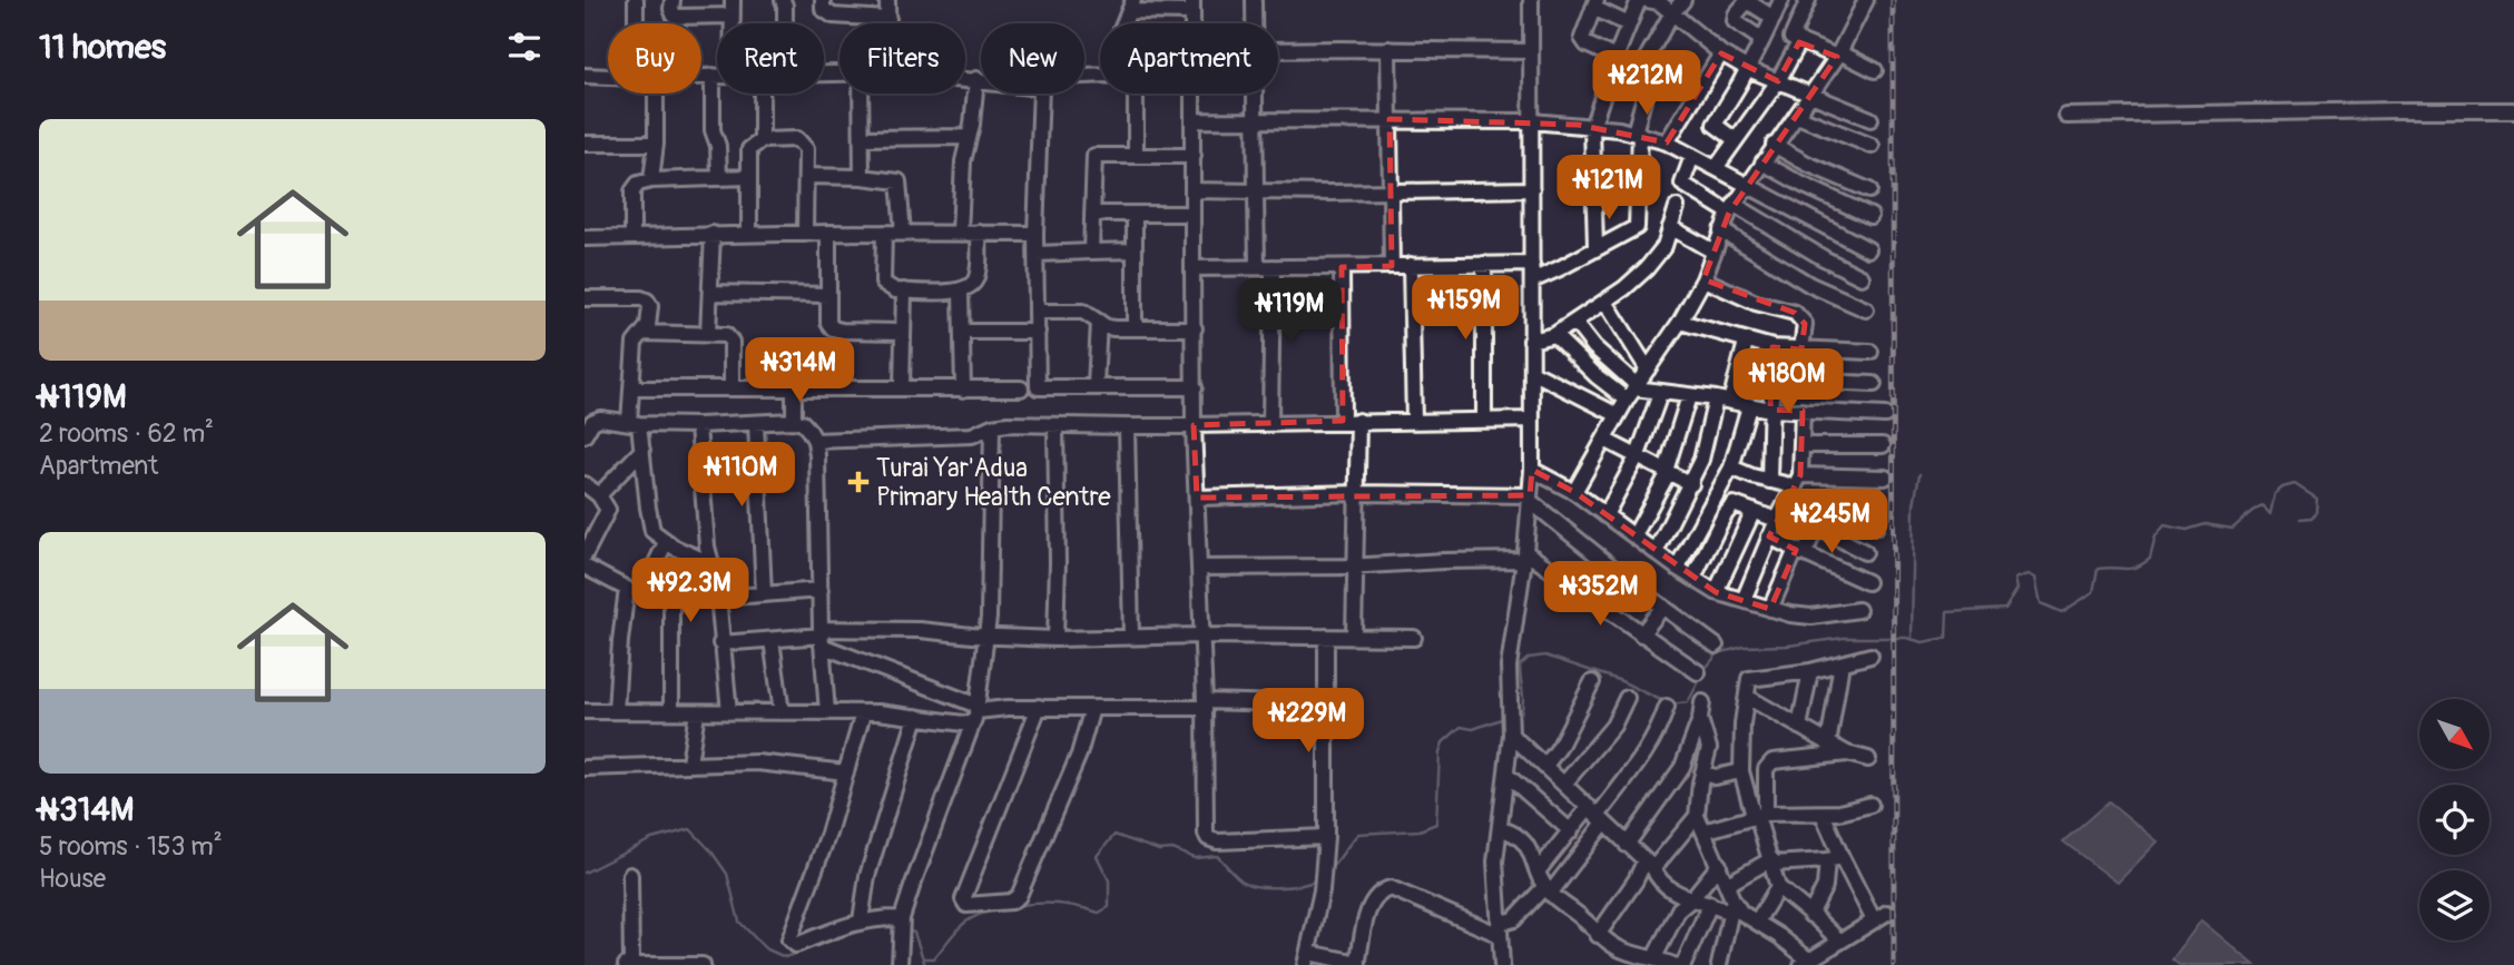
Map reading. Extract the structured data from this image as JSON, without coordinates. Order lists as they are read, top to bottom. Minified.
{"places":{"health":["Turai Yar'Adua Primary Health Centre"]},"north":"bottom right","page":{"heading":"11 homes","chip":["Buy","Rent","Filters","New","Apartment"],"price":["₦212M","₦121M","₦159M","₦119M","₦314M","₦180M","₦110M","₦245M","₦92.3M","₦352M","₦229M"],"list":[{"name":"₦119M","note":"2 rooms · 62 m² · Apartment"},{"name":"₦314M","note":"5 rooms · 153 m² · House"}]}}
